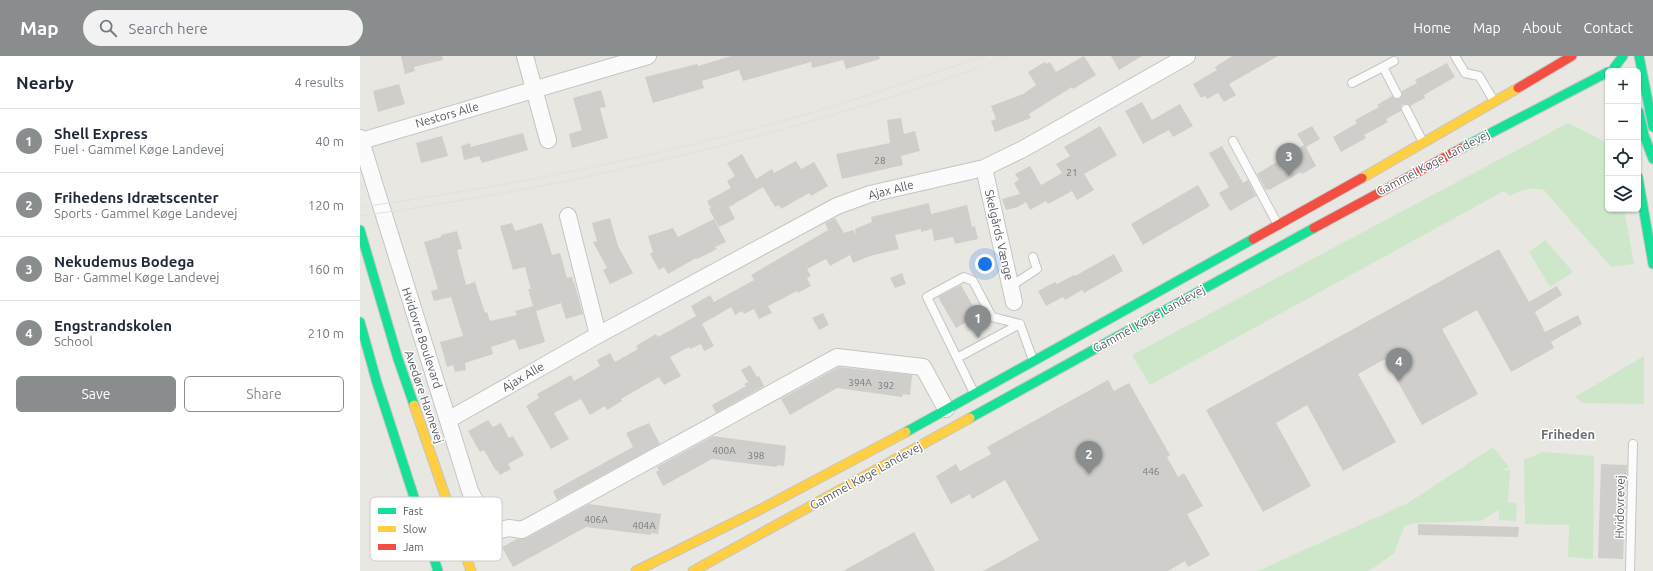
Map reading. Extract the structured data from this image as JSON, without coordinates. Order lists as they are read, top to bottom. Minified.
{"streets":{"main road":["Gammel Køge Landevej","Avedøre Havnevej"],"street":["Nestors Alle","Ajax Alle","Skelgårds Vænge","Hvidovre Boulevard"],"lane":["Hvidovrevej"]},"crossings":[["Nestors Alle","Hvidovre Boulevard"],["Gammel Køge Landevej","Hvidovre Boulevard"],["Ajax Alle","Skelgårds Vænge"],["Ajax Alle","Hvidovre Boulevard"]],"districts":["Friheden"],"house_numbers":["28","21","394A","392","400A","398","446","406A","404A"],"legend":["Fast","Slow","Jam"],"page":{"header":"Map","search":"Search here","nav":["Home","Map","About","Contact"],"heading":["Nearby","4 results"],"map_buttons":["+","−"],"list":[{"mark":"1","name":"Shell Express","note":"Fuel · Gammel Køge Landevej","value":"40 m"},{"mark":"2","name":"Frihedens Idrætscenter","note":"Sports · Gammel Køge Landevej","value":"120 m"},{"mark":"3","name":"Nekudemus Bodega","note":"Bar · Gammel Køge Landevej","value":"160 m"},{"mark":"4","name":"Engstrandskolen","note":"School","value":"210 m"}],"pins":["3","1","4","2"],"buttons":["Save","Share"]}}
